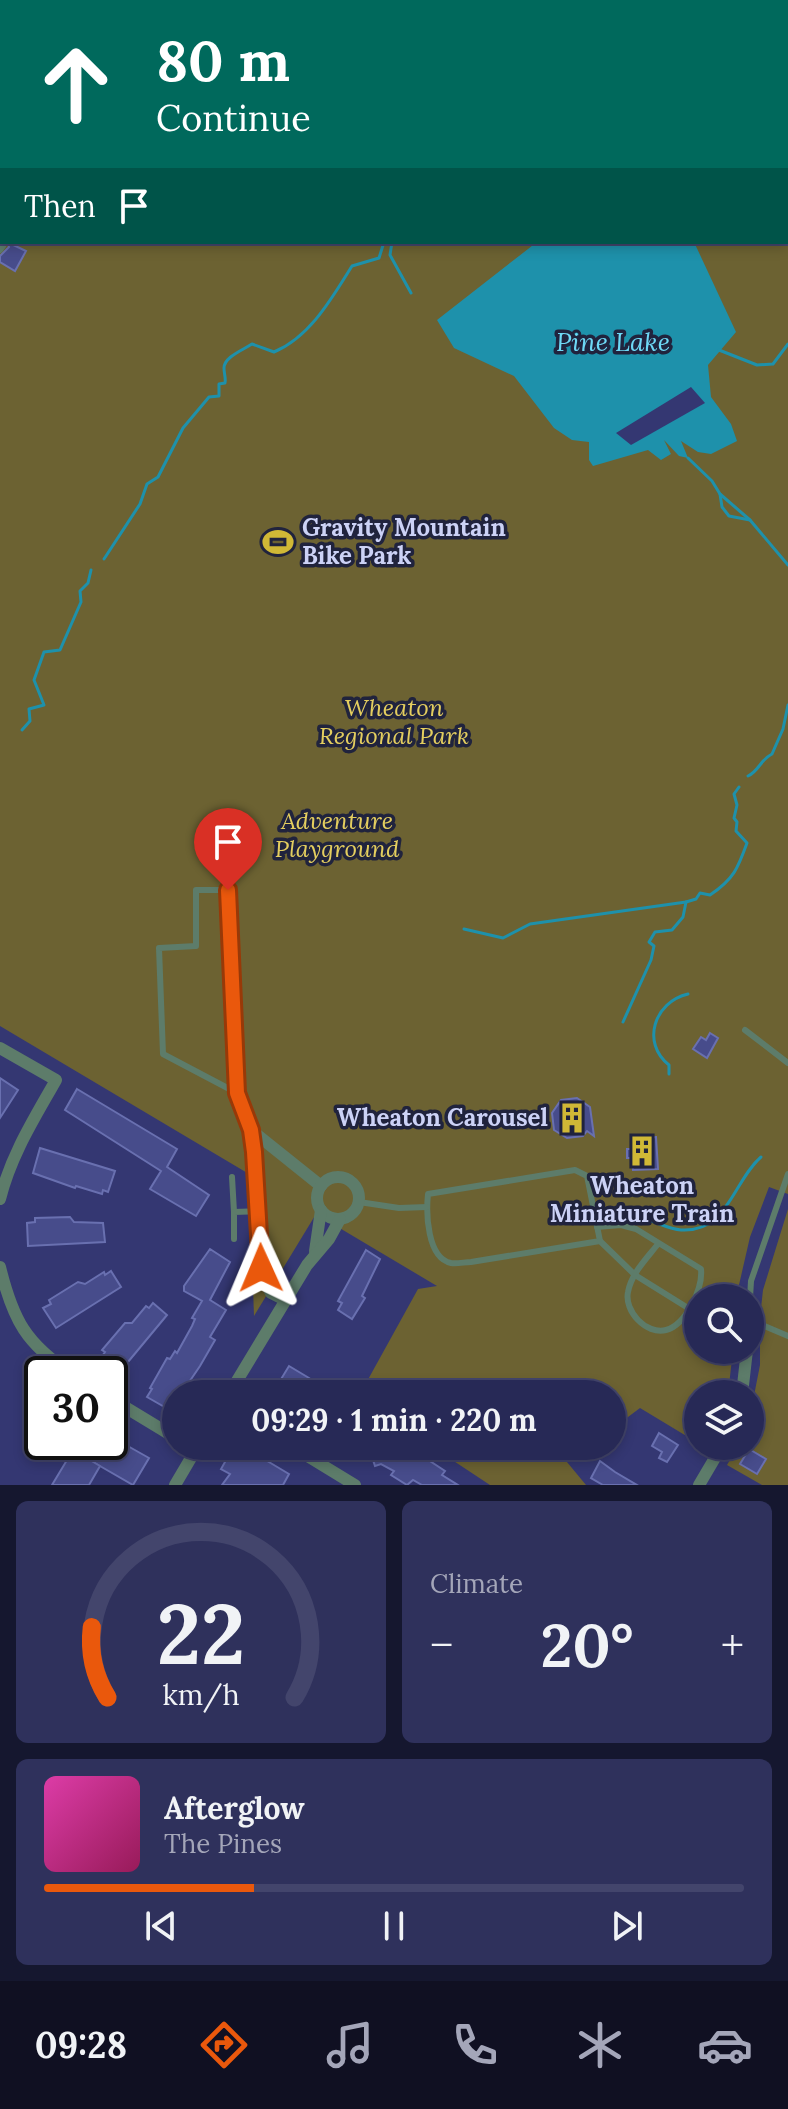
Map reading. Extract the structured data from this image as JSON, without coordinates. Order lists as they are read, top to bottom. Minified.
{"water":["Pine Lake"],"parks":["Wheaton Regional Park","Adventure Playground"],"places":{"sports":["Gravity Mountain Bike Park"],"building":["Wheaton Carousel","Wheaton Miniature Train"]},"page":{"turn":["80 m","Continue"],"then":"Then","limit":"30","trip":"09:29 · 1 min · 220 m","tile":"Climate","heat":["−","20°","+"],"song":["Afterglow","The Pines"],"tabs":"09:28","gauge":["22","km/h"]}}
